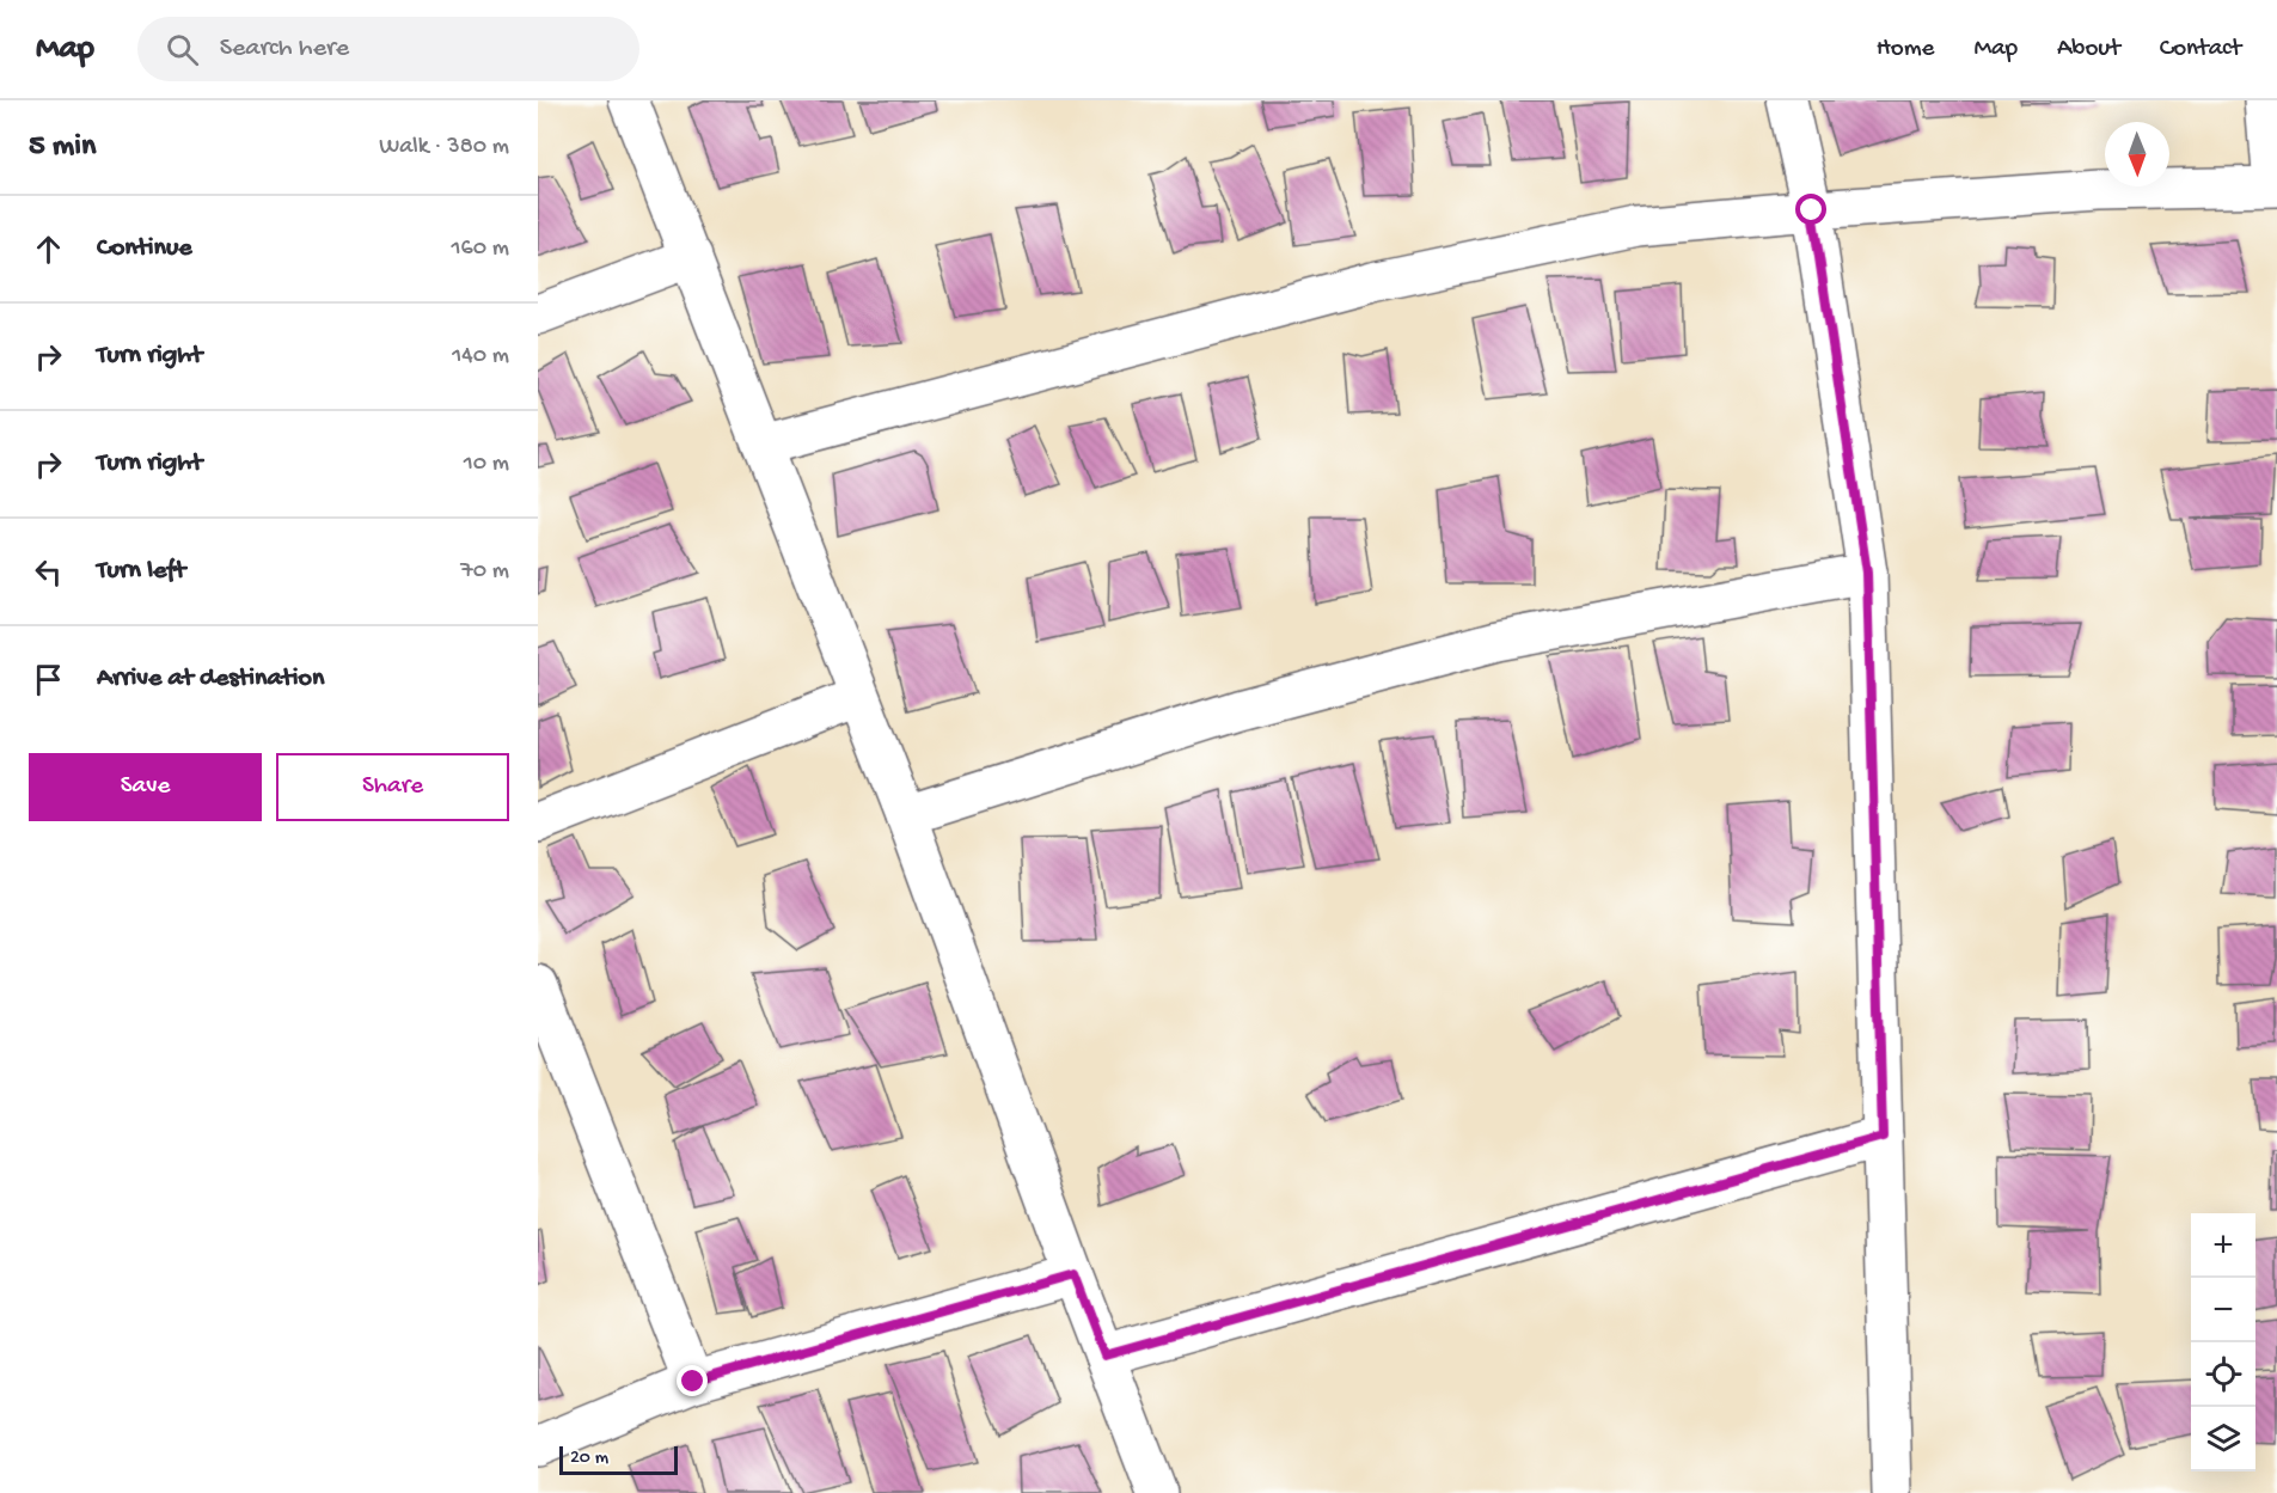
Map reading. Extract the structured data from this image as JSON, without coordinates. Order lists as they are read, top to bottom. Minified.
{"scale_bar":"20 m","north":"bottom","page":{"header":"Map","search":"Search here","nav":["Home","Map","About","Contact"],"heading":["5 min","Walk · 380 m"],"list":[["Continue","160 m"],["Turn right","140 m"],["Turn right","10 m"],["Turn left","70 m"],"Arrive at destination"],"buttons":["Save","Share"],"map_buttons":["+","−"],"scale":"20 m"}}
